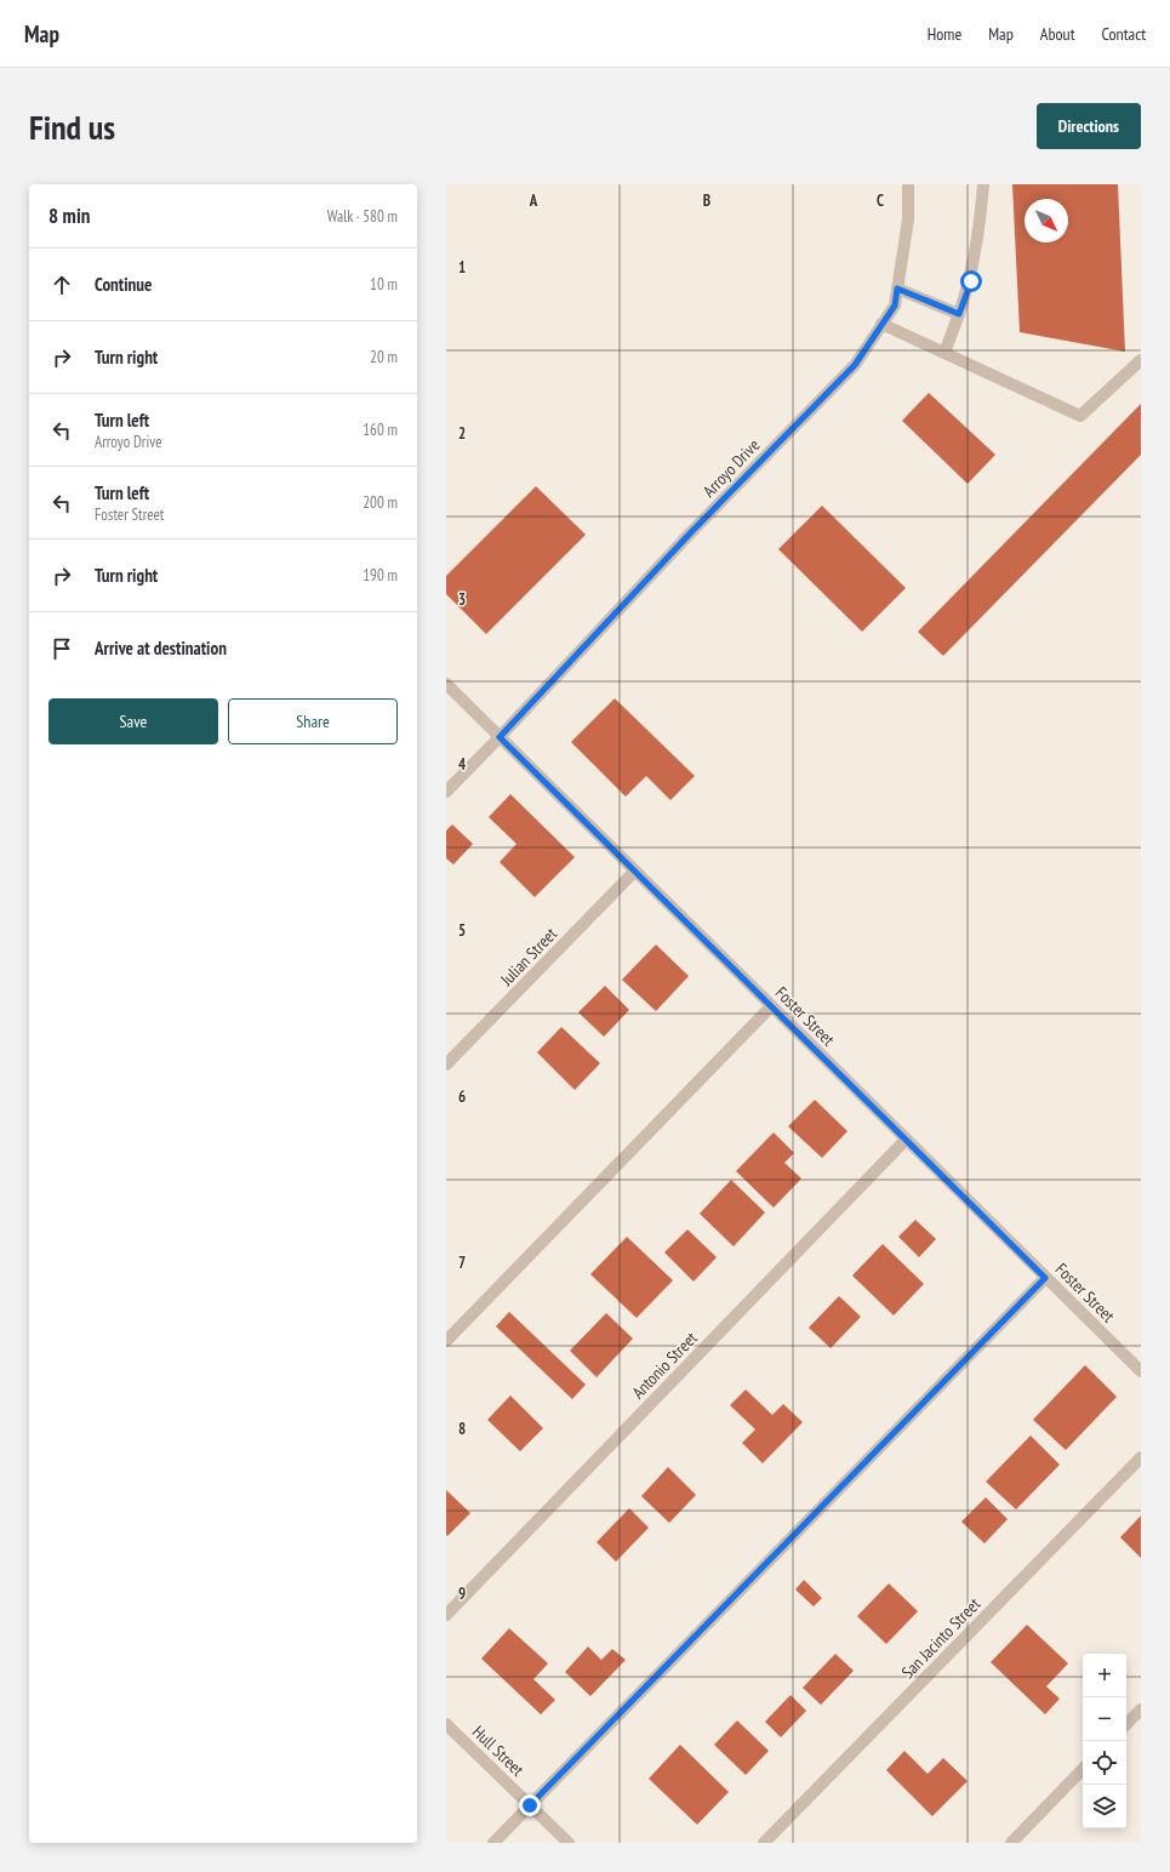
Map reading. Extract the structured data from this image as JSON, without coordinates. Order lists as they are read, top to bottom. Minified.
{"streets":{"street":["Arroyo Drive","Julian Street","Foster Street","Antonio Street","San Jacinto Street","Hull Street"]},"crossings":[["Arroyo Drive","Foster Street"],["Julian Street","Foster Street"],["Foster Street","Antonio Street"]],"north":"bottom right","page":{"header":"Map","nav":["Home","Map","About","Contact"],"buttons":["Directions",["Save","Share"]],"title":"Find us","heading":["8 min","Walk · 580 m"],"list":[["Continue","10 m"],["Turn right","20 m"],["Turn left","Arroyo Drive","160 m"],["Turn left","Foster Street","200 m"],["Turn right","190 m"],"Arrive at destination"],"map_buttons":["+","−"]},"grid":{"columns":["A","B","C"],"rows":["1","2","3","4","5","6","7","8","9"]}}
